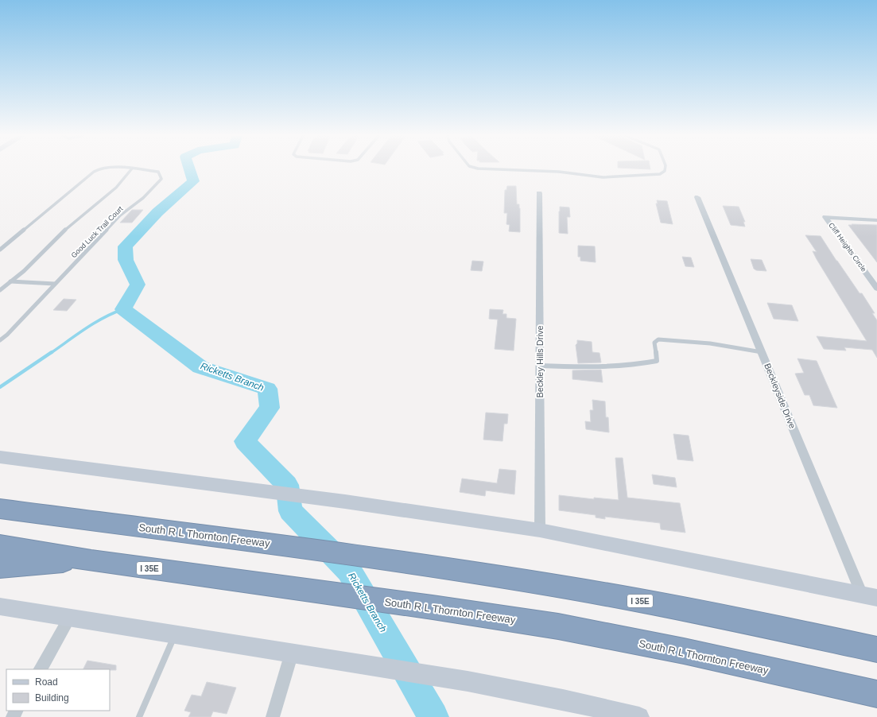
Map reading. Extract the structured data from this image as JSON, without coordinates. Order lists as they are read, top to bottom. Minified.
{"streets":{"highway":["South R L Thornton Freeway","I 35E"],"street":["Cliff Heights Circle","Beckley Hills Drive","Beckleyside Drive"],"lane":["Good Luck Trail Court"]},"water":["Ricketts Branch"],"legend":["Road","Building"]}
